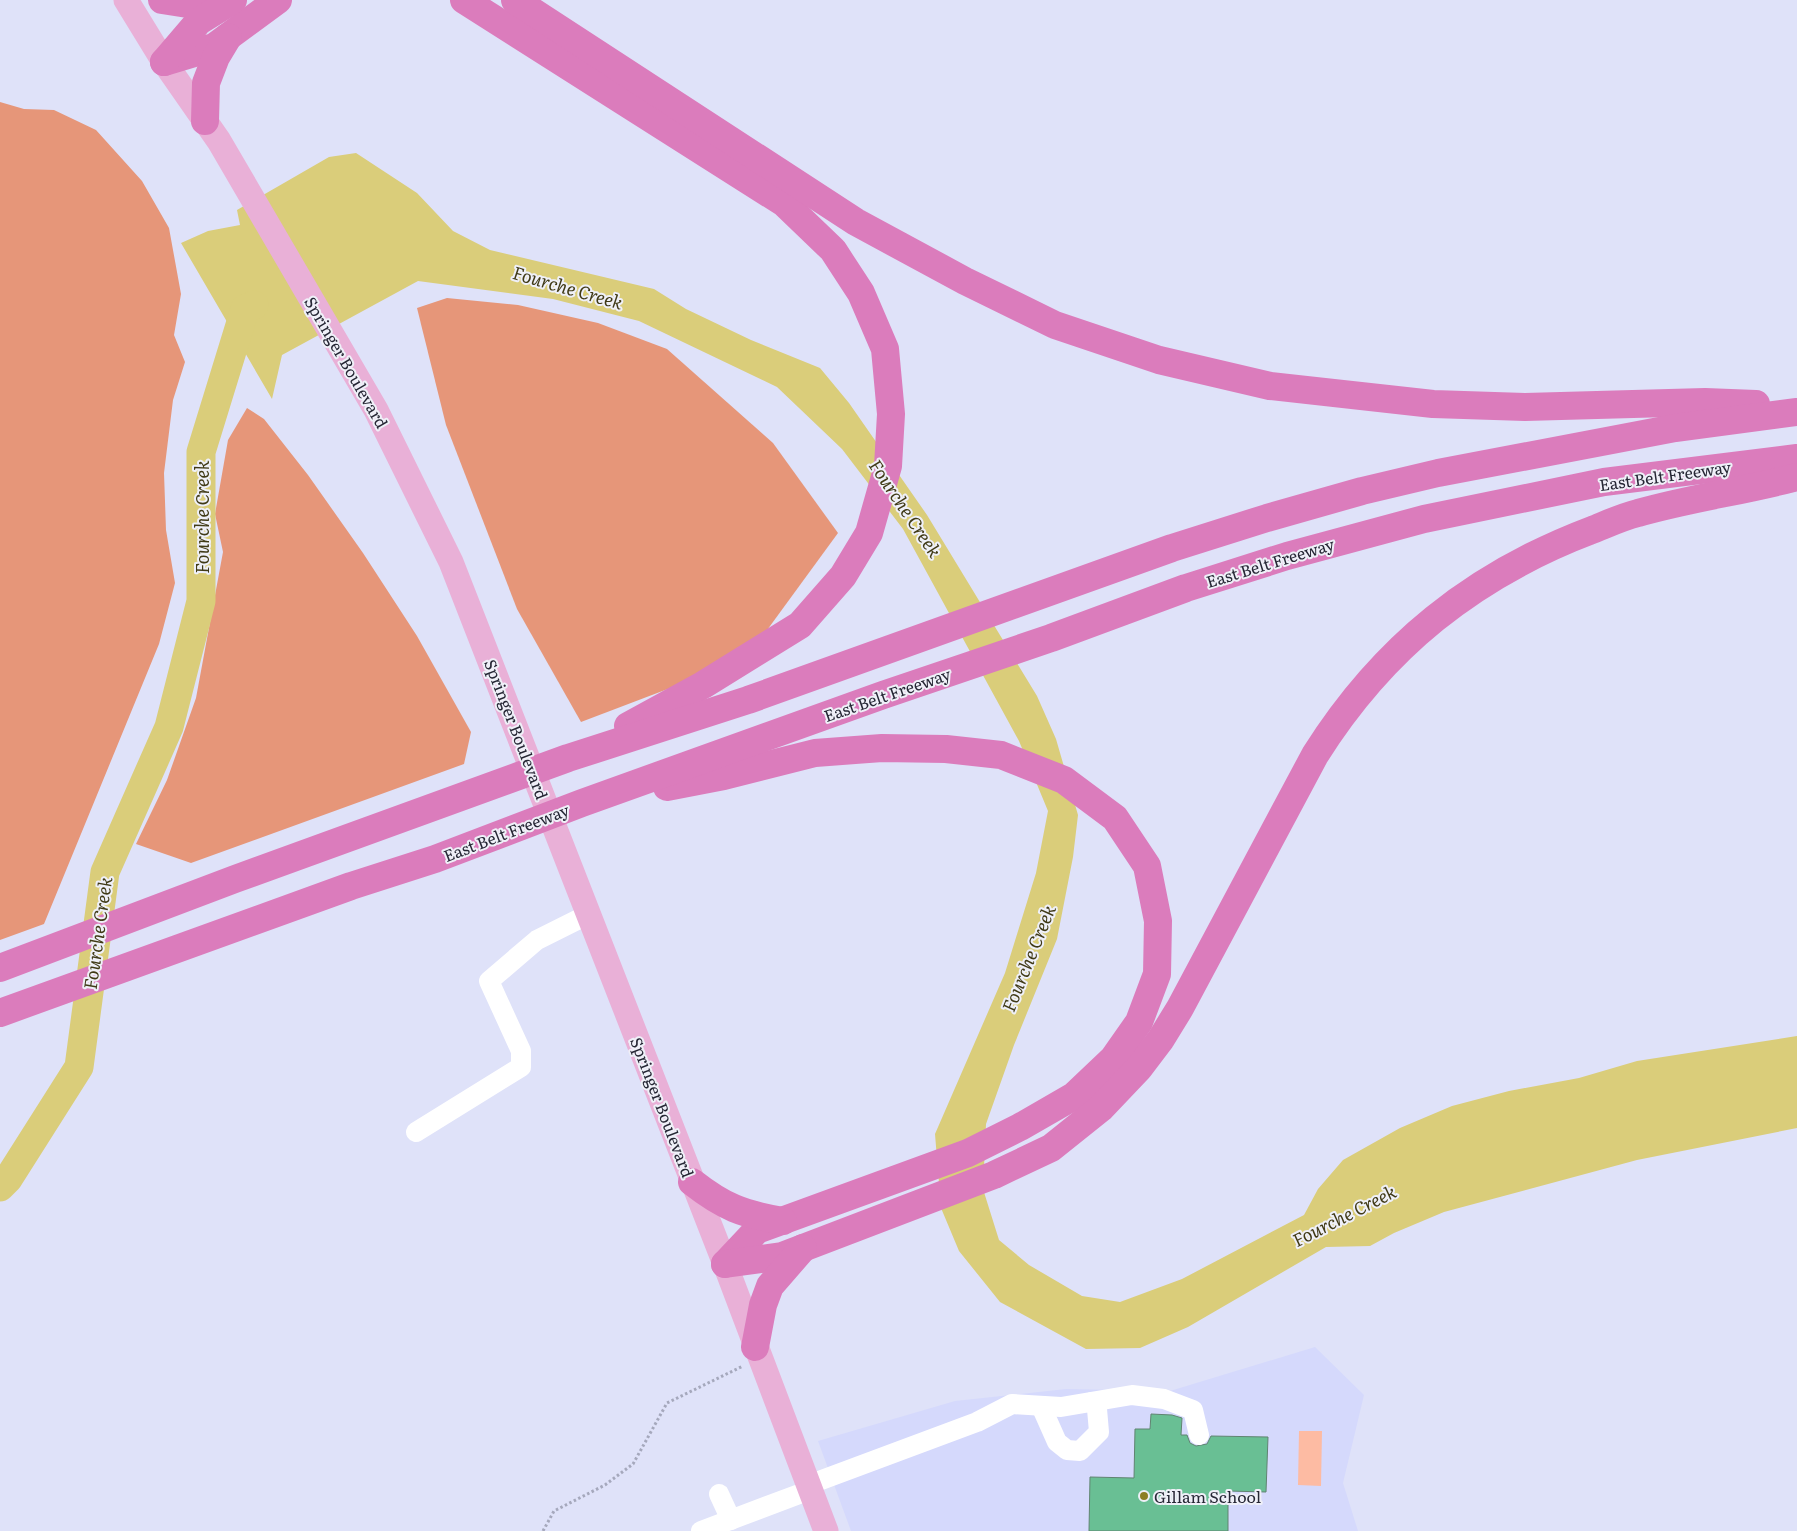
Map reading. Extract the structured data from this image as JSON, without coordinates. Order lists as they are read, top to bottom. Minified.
{"streets":{"highway":["East Belt Freeway"],"main road":["Springer Boulevard"]},"water":["Fourche Creek"],"places":["Gillam School"]}
